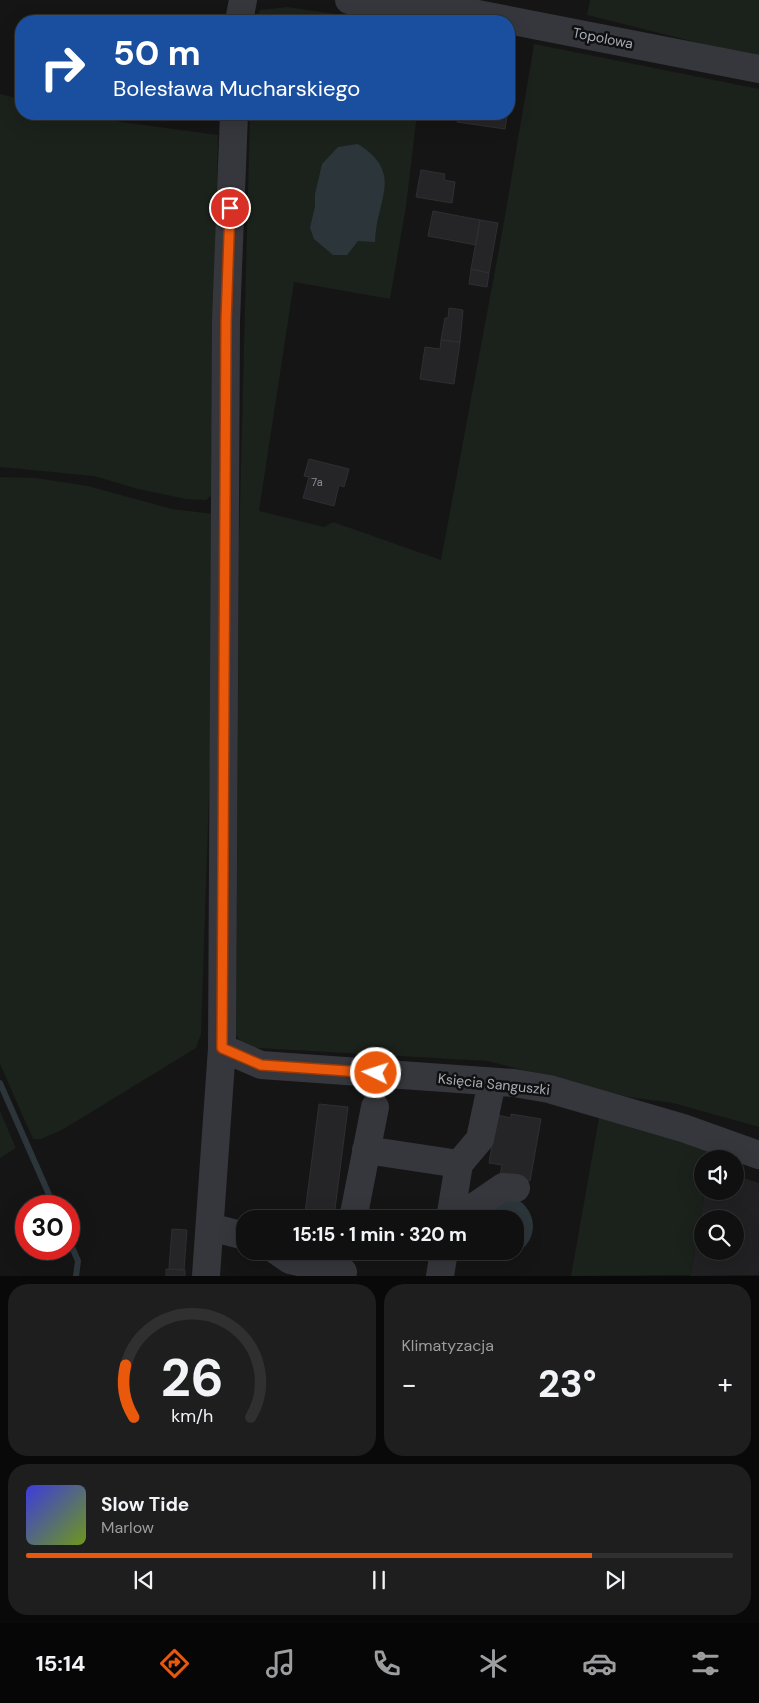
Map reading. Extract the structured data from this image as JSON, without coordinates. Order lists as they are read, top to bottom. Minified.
{"streets":{"street":["Topolowa","Księcia Sanguszki"]},"house_numbers":["7a"],"page":{"turn":["50 m","Bolesława Mucharskiego"],"limit":"30","trip":"15:15 · 1 min · 320 m","tile":"Klimatyzacja","heat":["−","23°","+"],"song":["Slow Tide","Marlow"],"tabs":"15:14","gauge":["26","km/h"]}}
